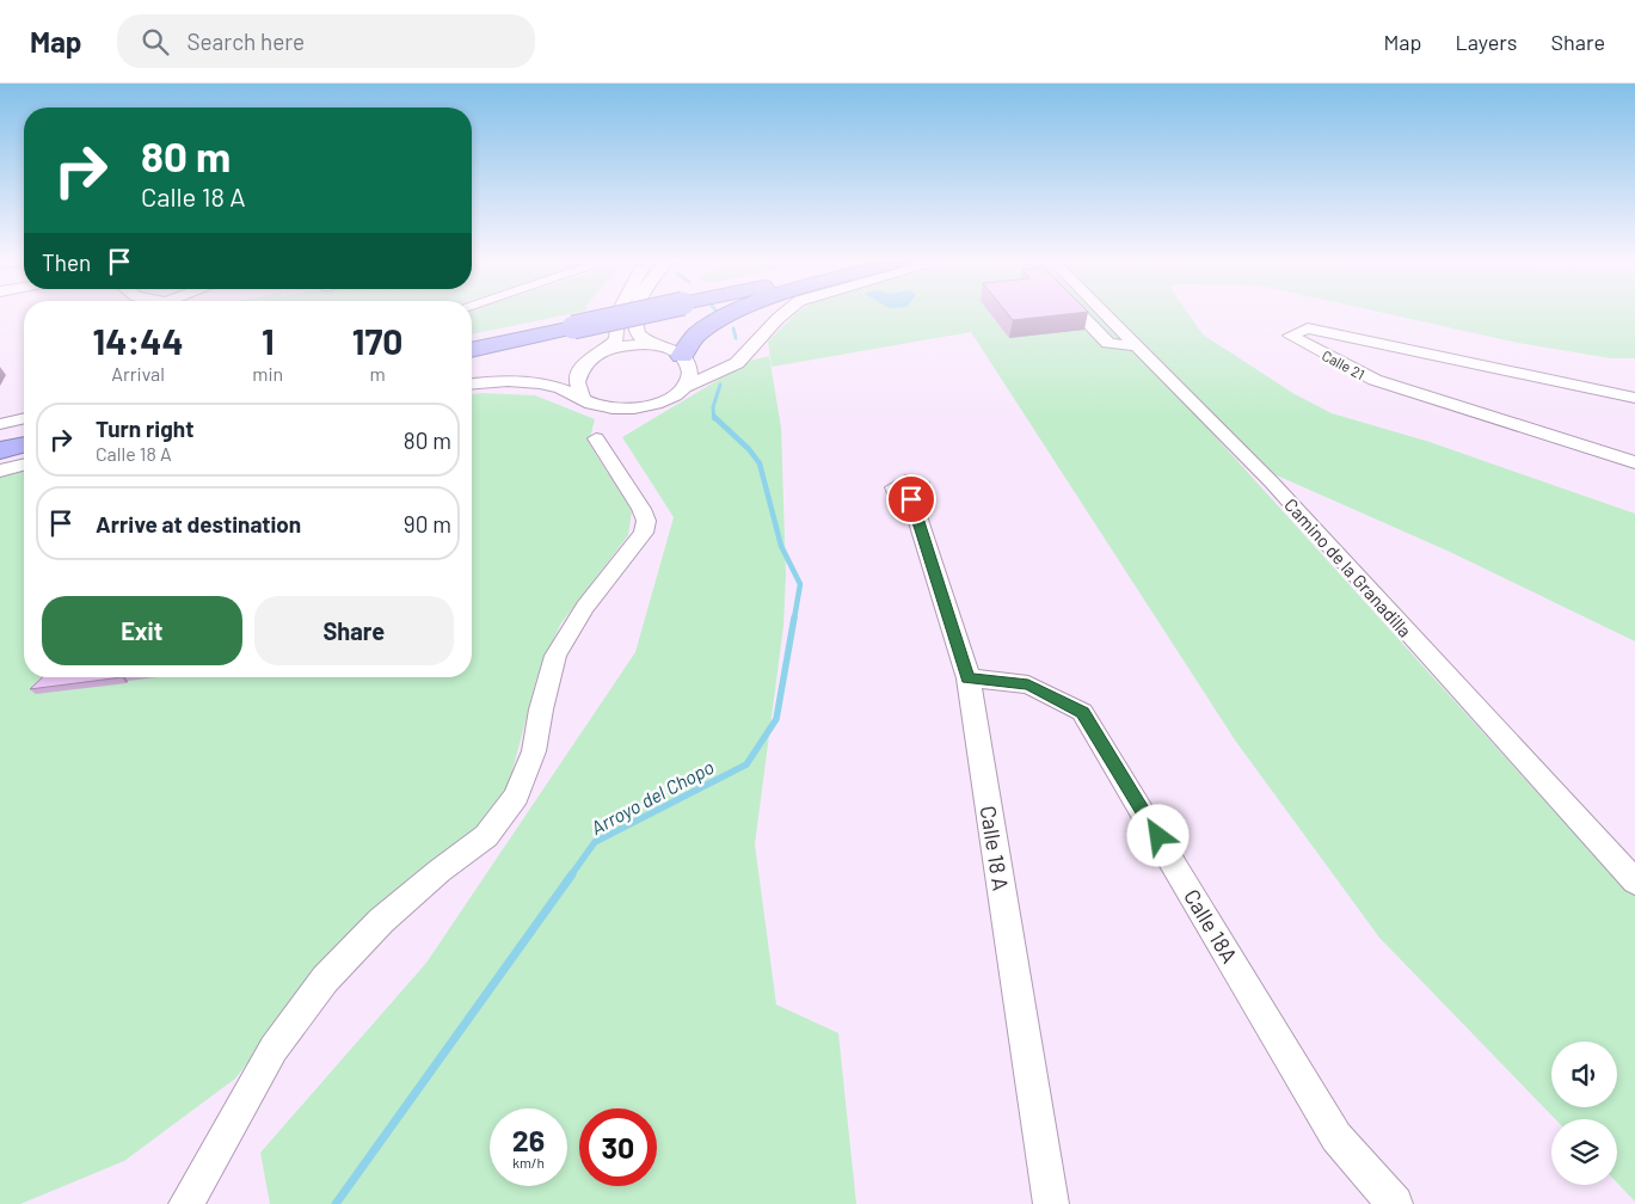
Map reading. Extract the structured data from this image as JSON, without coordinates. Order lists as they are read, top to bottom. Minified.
{"streets":{"street":["Calle 21","Camino de la Granadilla","Calle 18 A","Calle 18A"]},"crossings":[["Calle 18 A","Calle 18A"]],"water":["Arroyo del Chopo"],"page":{"header":"Map","search":"Search here","nav":["Map","Layers","Share"],"turn":["80 m","Calle 18 A"],"then":"Then","eta":["14:44","Arrival","1","min","170","m"],"list":[{"name":"Turn right","note":"Calle 18 A","value":"80 m"},{"name":"Arrive at destination","value":"90 m"}],"buttons":["Exit","Share"],"speed":"26 km/h","limit":"30"}}
